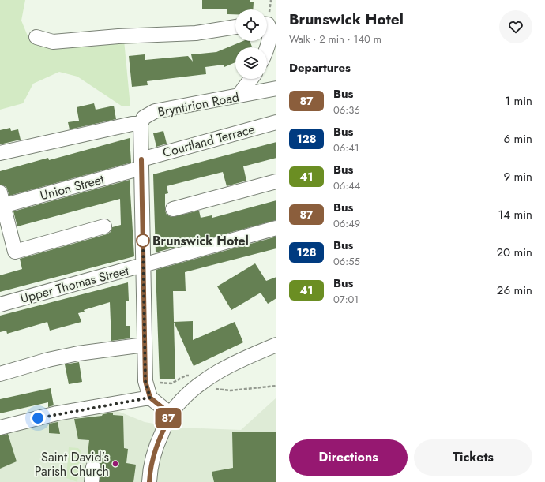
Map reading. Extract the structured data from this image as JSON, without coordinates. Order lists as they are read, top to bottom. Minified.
{"streets":{"street":["Bryntirion Road","Courtland Terrace","Union Street","Upper Thomas Street"]},"crossings":[["Courtland Terrace","Union Street"]],"places":["Brunswick Hotel","Saint David's Parish Church"],"lines":["bus line 87"],"page":{"on_map":"87","heading":[["Brunswick Hotel","Walk · 2 min · 140 m"],"Departures"],"list":[{"mark":"87","name":"Bus","note":"06:36","value":"1 min"},{"mark":"128","name":"Bus","note":"06:41","value":"6 min"},{"mark":"41","name":"Bus","note":"06:44","value":"9 min"},{"mark":"87","name":"Bus","note":"06:49","value":"14 min"},{"mark":"128","name":"Bus","note":"06:55","value":"20 min"},{"mark":"41","name":"Bus","note":"07:01","value":"26 min"}],"buttons":["Directions","Tickets"]}}
